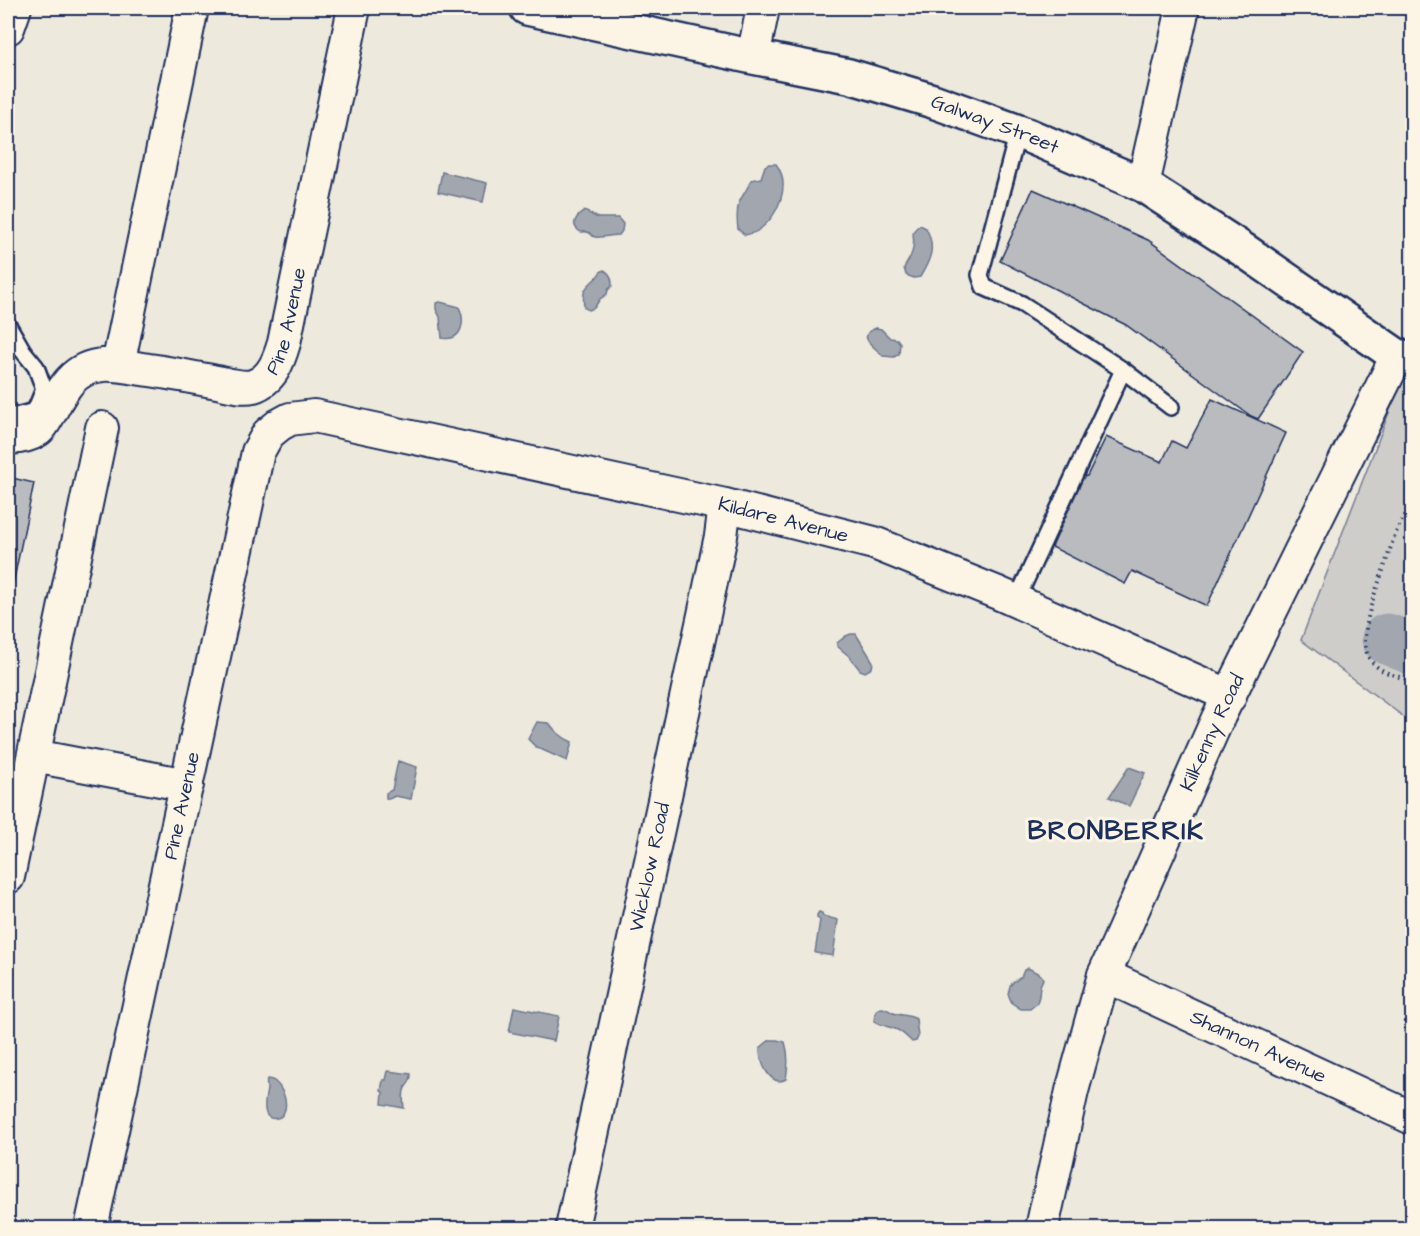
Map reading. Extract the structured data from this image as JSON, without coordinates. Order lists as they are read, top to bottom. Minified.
{"streets":{"street":["Galway Street","Pine Avenue","Kildare Avenue","Kilkenny Road","Wicklow Road","Shannon Avenue"]},"crossings":[["Galway Street","Kilkenny Road"],["Pine Avenue","Kildare Avenue"],["Kildare Avenue","Kilkenny Road"],["Kildare Avenue","Wicklow Road"],["Kilkenny Road","Shannon Avenue"]],"districts":["BRONBERRIK"]}
